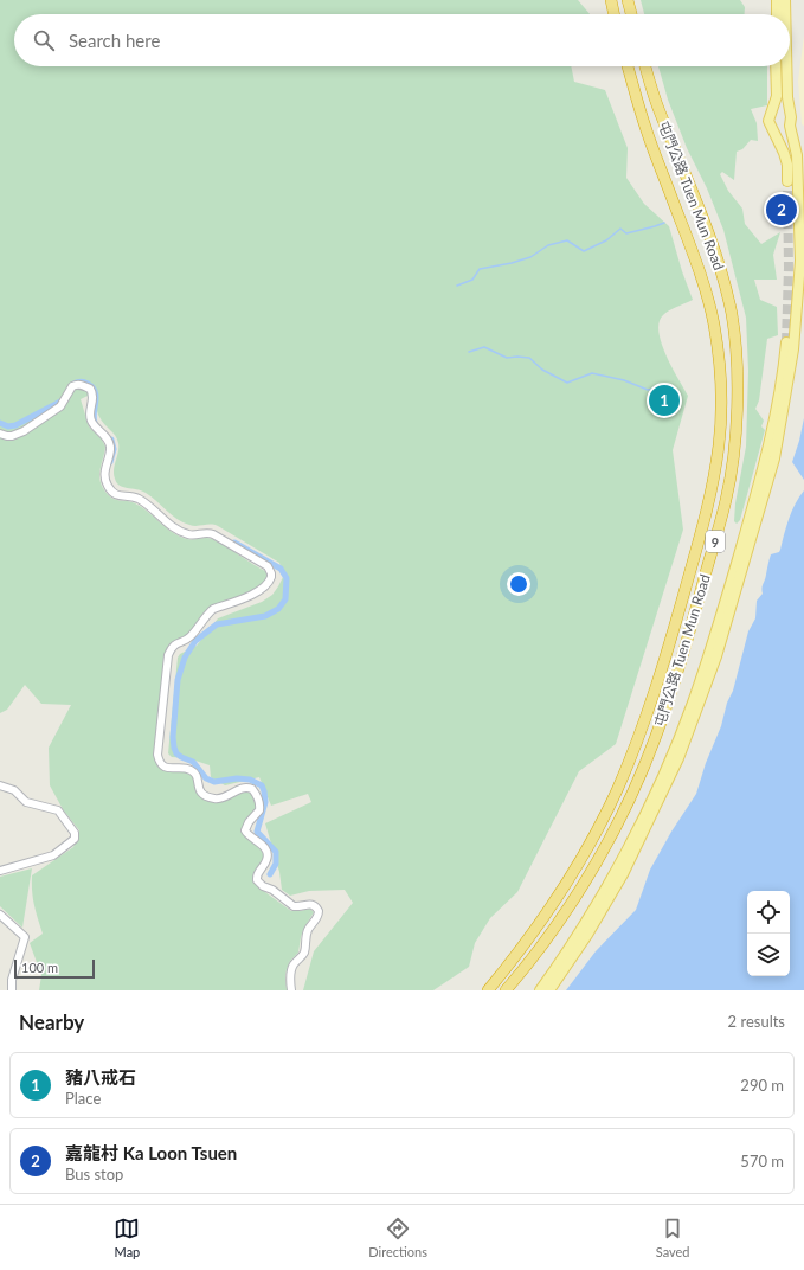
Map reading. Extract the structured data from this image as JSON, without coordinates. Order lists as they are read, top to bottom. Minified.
{"streets":{"highway":["屯門公路 Tuen Mun Road","9"]},"scale_bar":"100 m","page":{"search":"Search here","pins":["2","1"],"scale":"100 m","heading":["Nearby","2 results"],"list":[{"mark":"1","name":"豬八戒石","note":"Place","value":"290 m"},{"mark":"2","name":"嘉龍村 Ka Loon Tsuen","note":"Bus stop","value":"570 m"}],"nav":["Map","Directions","Saved"]}}
